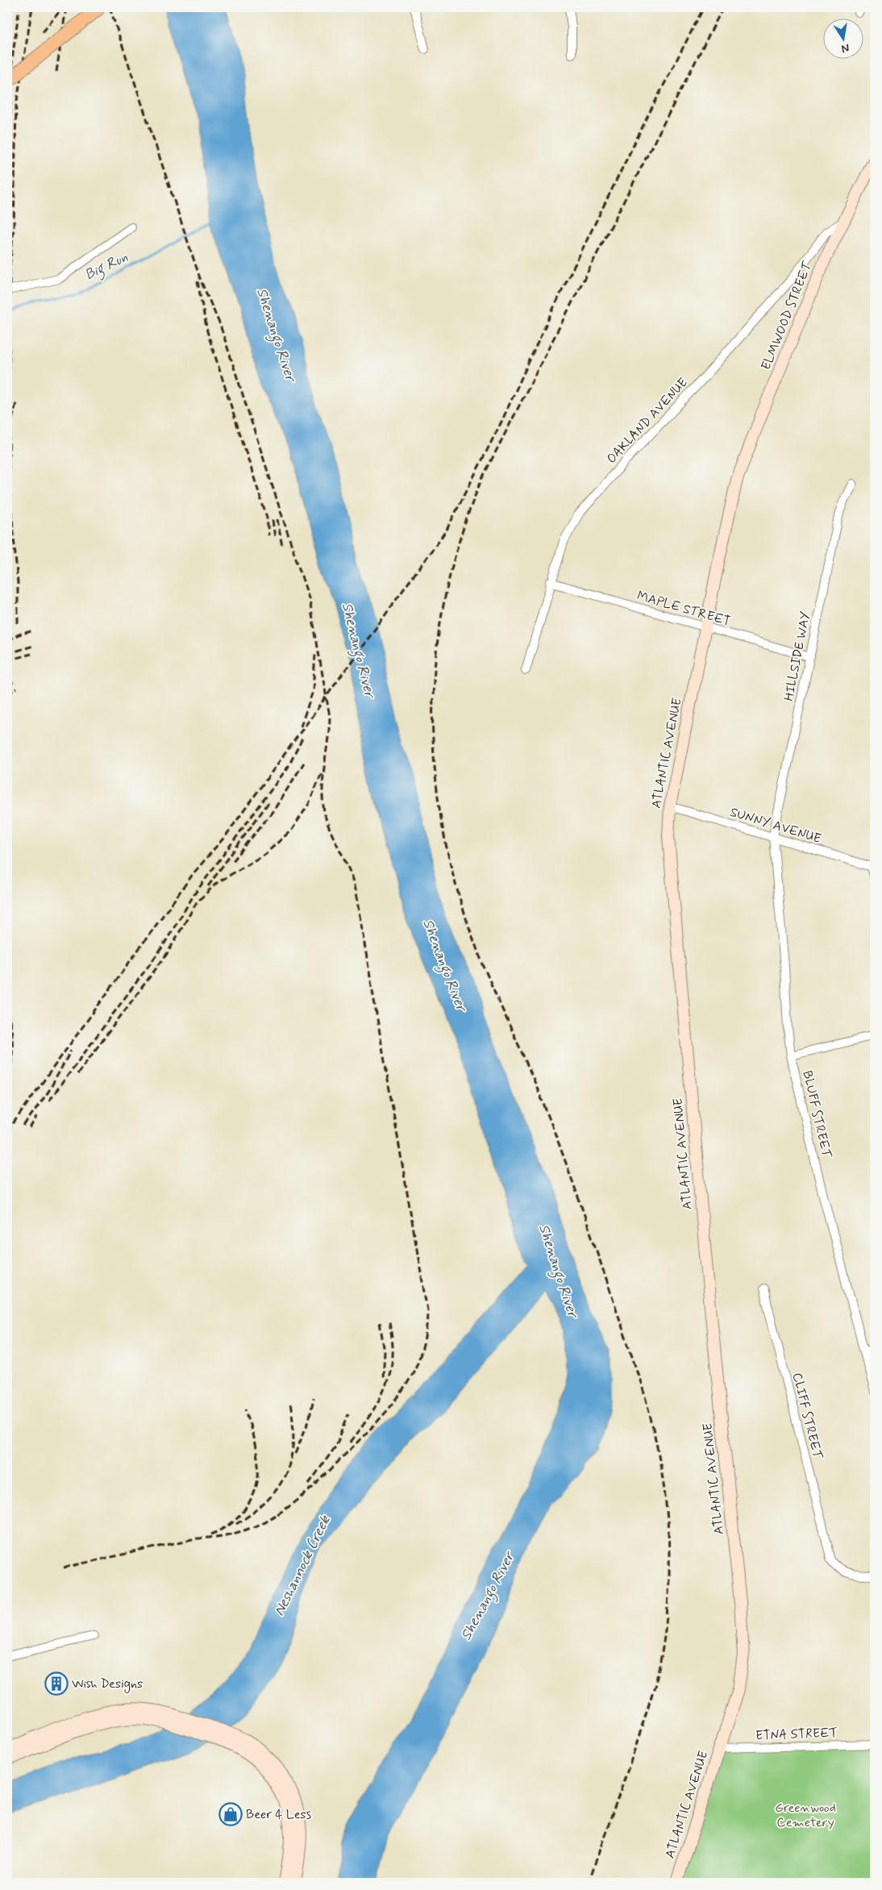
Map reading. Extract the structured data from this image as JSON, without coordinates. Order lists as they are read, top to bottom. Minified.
{"streets":{"street":["ELMWOOD STREET","OAKLAND AVENUE","MAPLE STREET","HILLSIDE WAY","ATLANTIC AVENUE","SUNNY AVENUE","BLUFF STREET","CLIFF STREET","ETNA STREET"]},"crossings":[["ELMWOOD STREET","OAKLAND AVENUE"],["ELMWOOD STREET","ATLANTIC AVENUE"],["OAKLAND AVENUE","MAPLE STREET"],["MAPLE STREET","HILLSIDE WAY"],["MAPLE STREET","ATLANTIC AVENUE"],["HILLSIDE WAY","SUNNY AVENUE"],["HILLSIDE WAY","BLUFF STREET"],["ATLANTIC AVENUE","SUNNY AVENUE"],["ATLANTIC AVENUE","ETNA STREET"],["SUNNY AVENUE","BLUFF STREET"]],"water":["Big Run","Shenango River","Neshannock Creek"],"parks":["Greenwood Cemetery"],"places":{"building":["Wish Designs"],"shop":["Beer 4 Less"]},"north":"bottom"}
